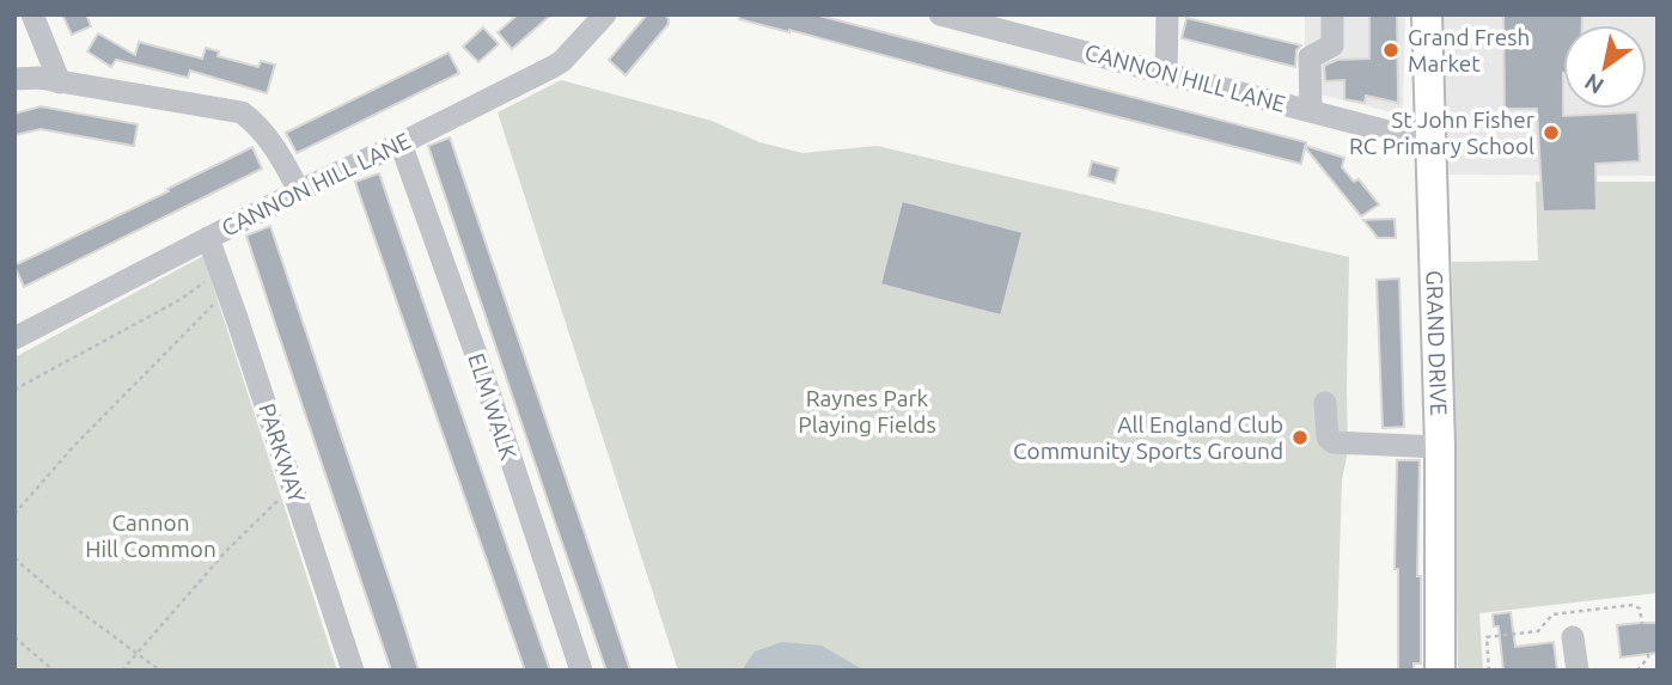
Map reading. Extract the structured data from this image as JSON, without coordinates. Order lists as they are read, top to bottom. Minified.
{"streets":{"main road":["GRAND DRIVE"],"street":["CANNON HILL LANE","ELM WALK","PARKWAY"]},"crossings":[["CANNON HILL LANE","GRAND DRIVE"],["CANNON HILL LANE","ELM WALK"],["CANNON HILL LANE","PARKWAY"]],"parks":["Raynes Park Playing Fields","Cannon Hill Common"],"places":["Grand Fresh Market","St John Fisher RC Primary School","All England Club Community Sports Ground"],"north":"bottom left"}
